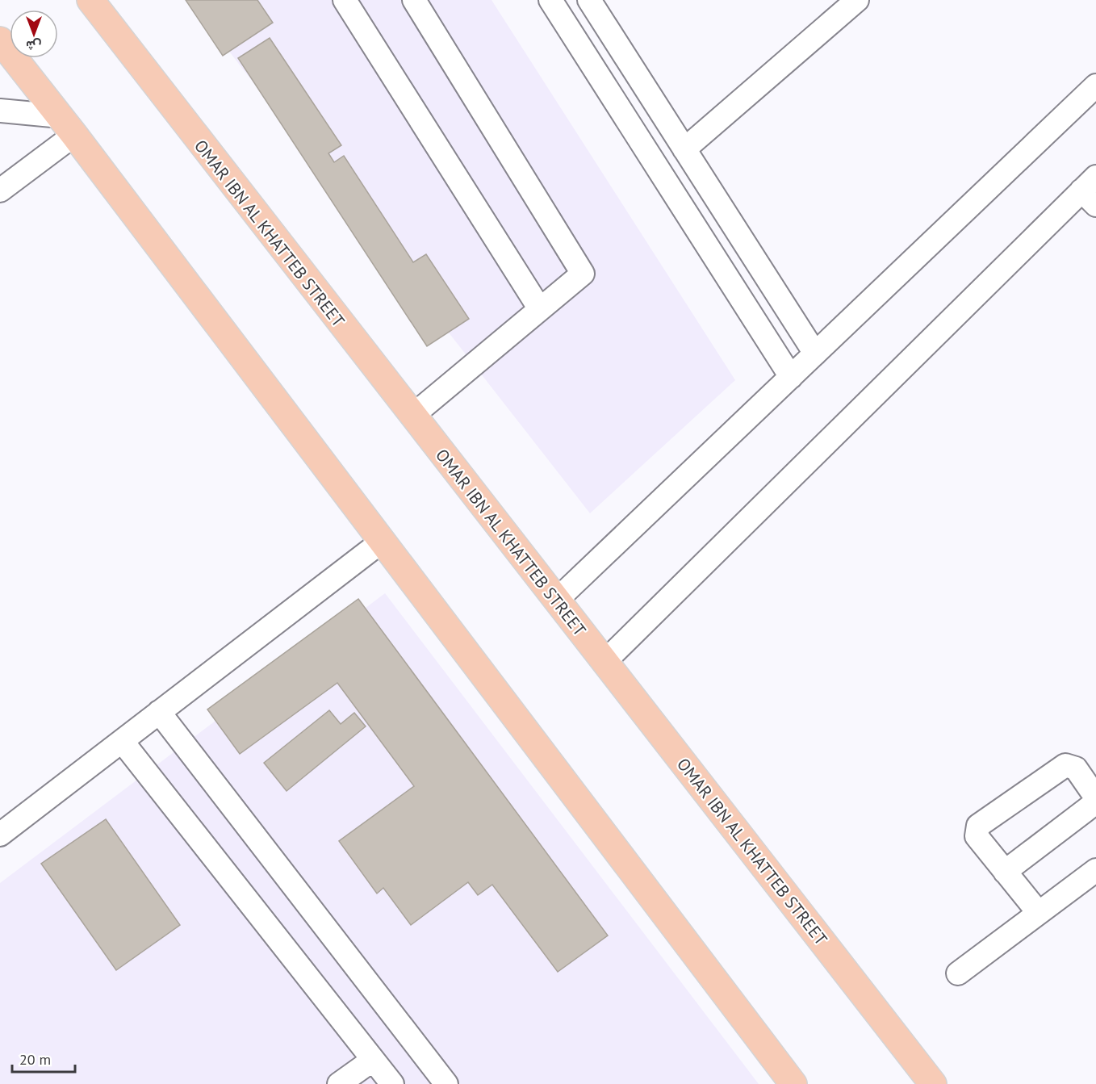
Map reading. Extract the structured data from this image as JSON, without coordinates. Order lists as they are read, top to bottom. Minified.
{"streets":{"main road":["OMAR IBN AL KHATTEB STREET"]},"scale_bar":"20 m","north":"bottom"}
